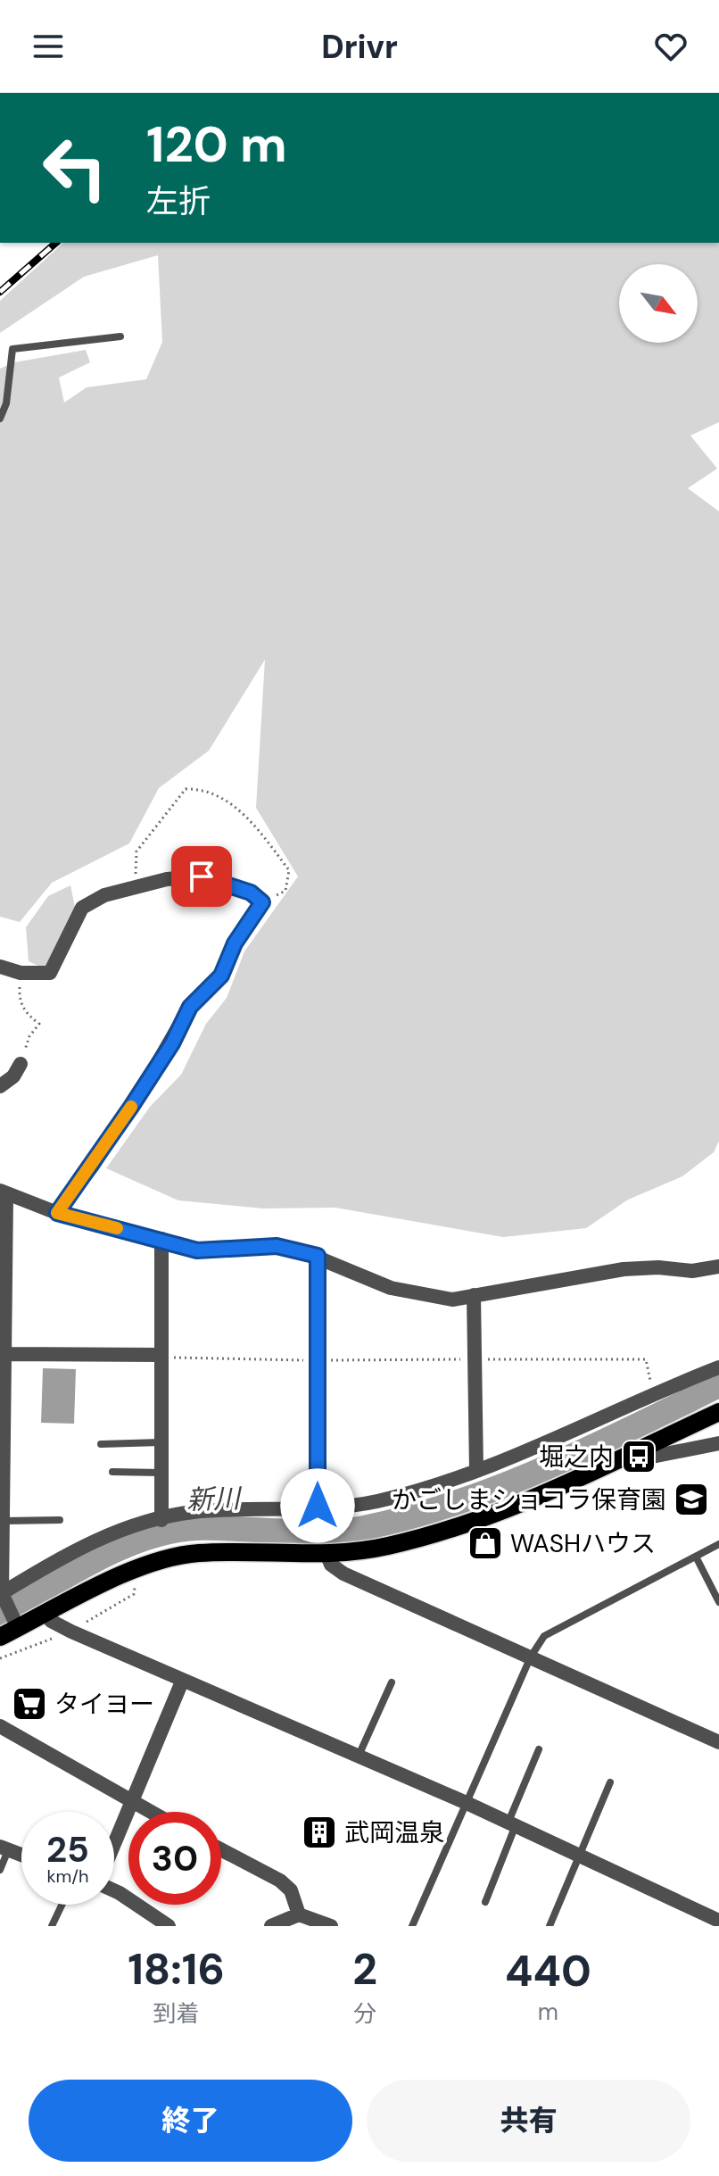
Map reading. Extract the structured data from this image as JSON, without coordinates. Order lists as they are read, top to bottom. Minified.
{"water":["新川"],"places":{"bus stop":["堀之内"],"school or university":["かごしまショコラ保育園"],"shop":["WASHハウス"],"supermarket":["タイヨー"],"building":["武岡温泉"]},"north":"bottom right","page":{"header":"Drivr","turn":["120 m","左折"],"speed":"25 km/h","limit":"30","eta":["18:16","到着","2","分","440","m"],"buttons":["終了","共有"]}}
